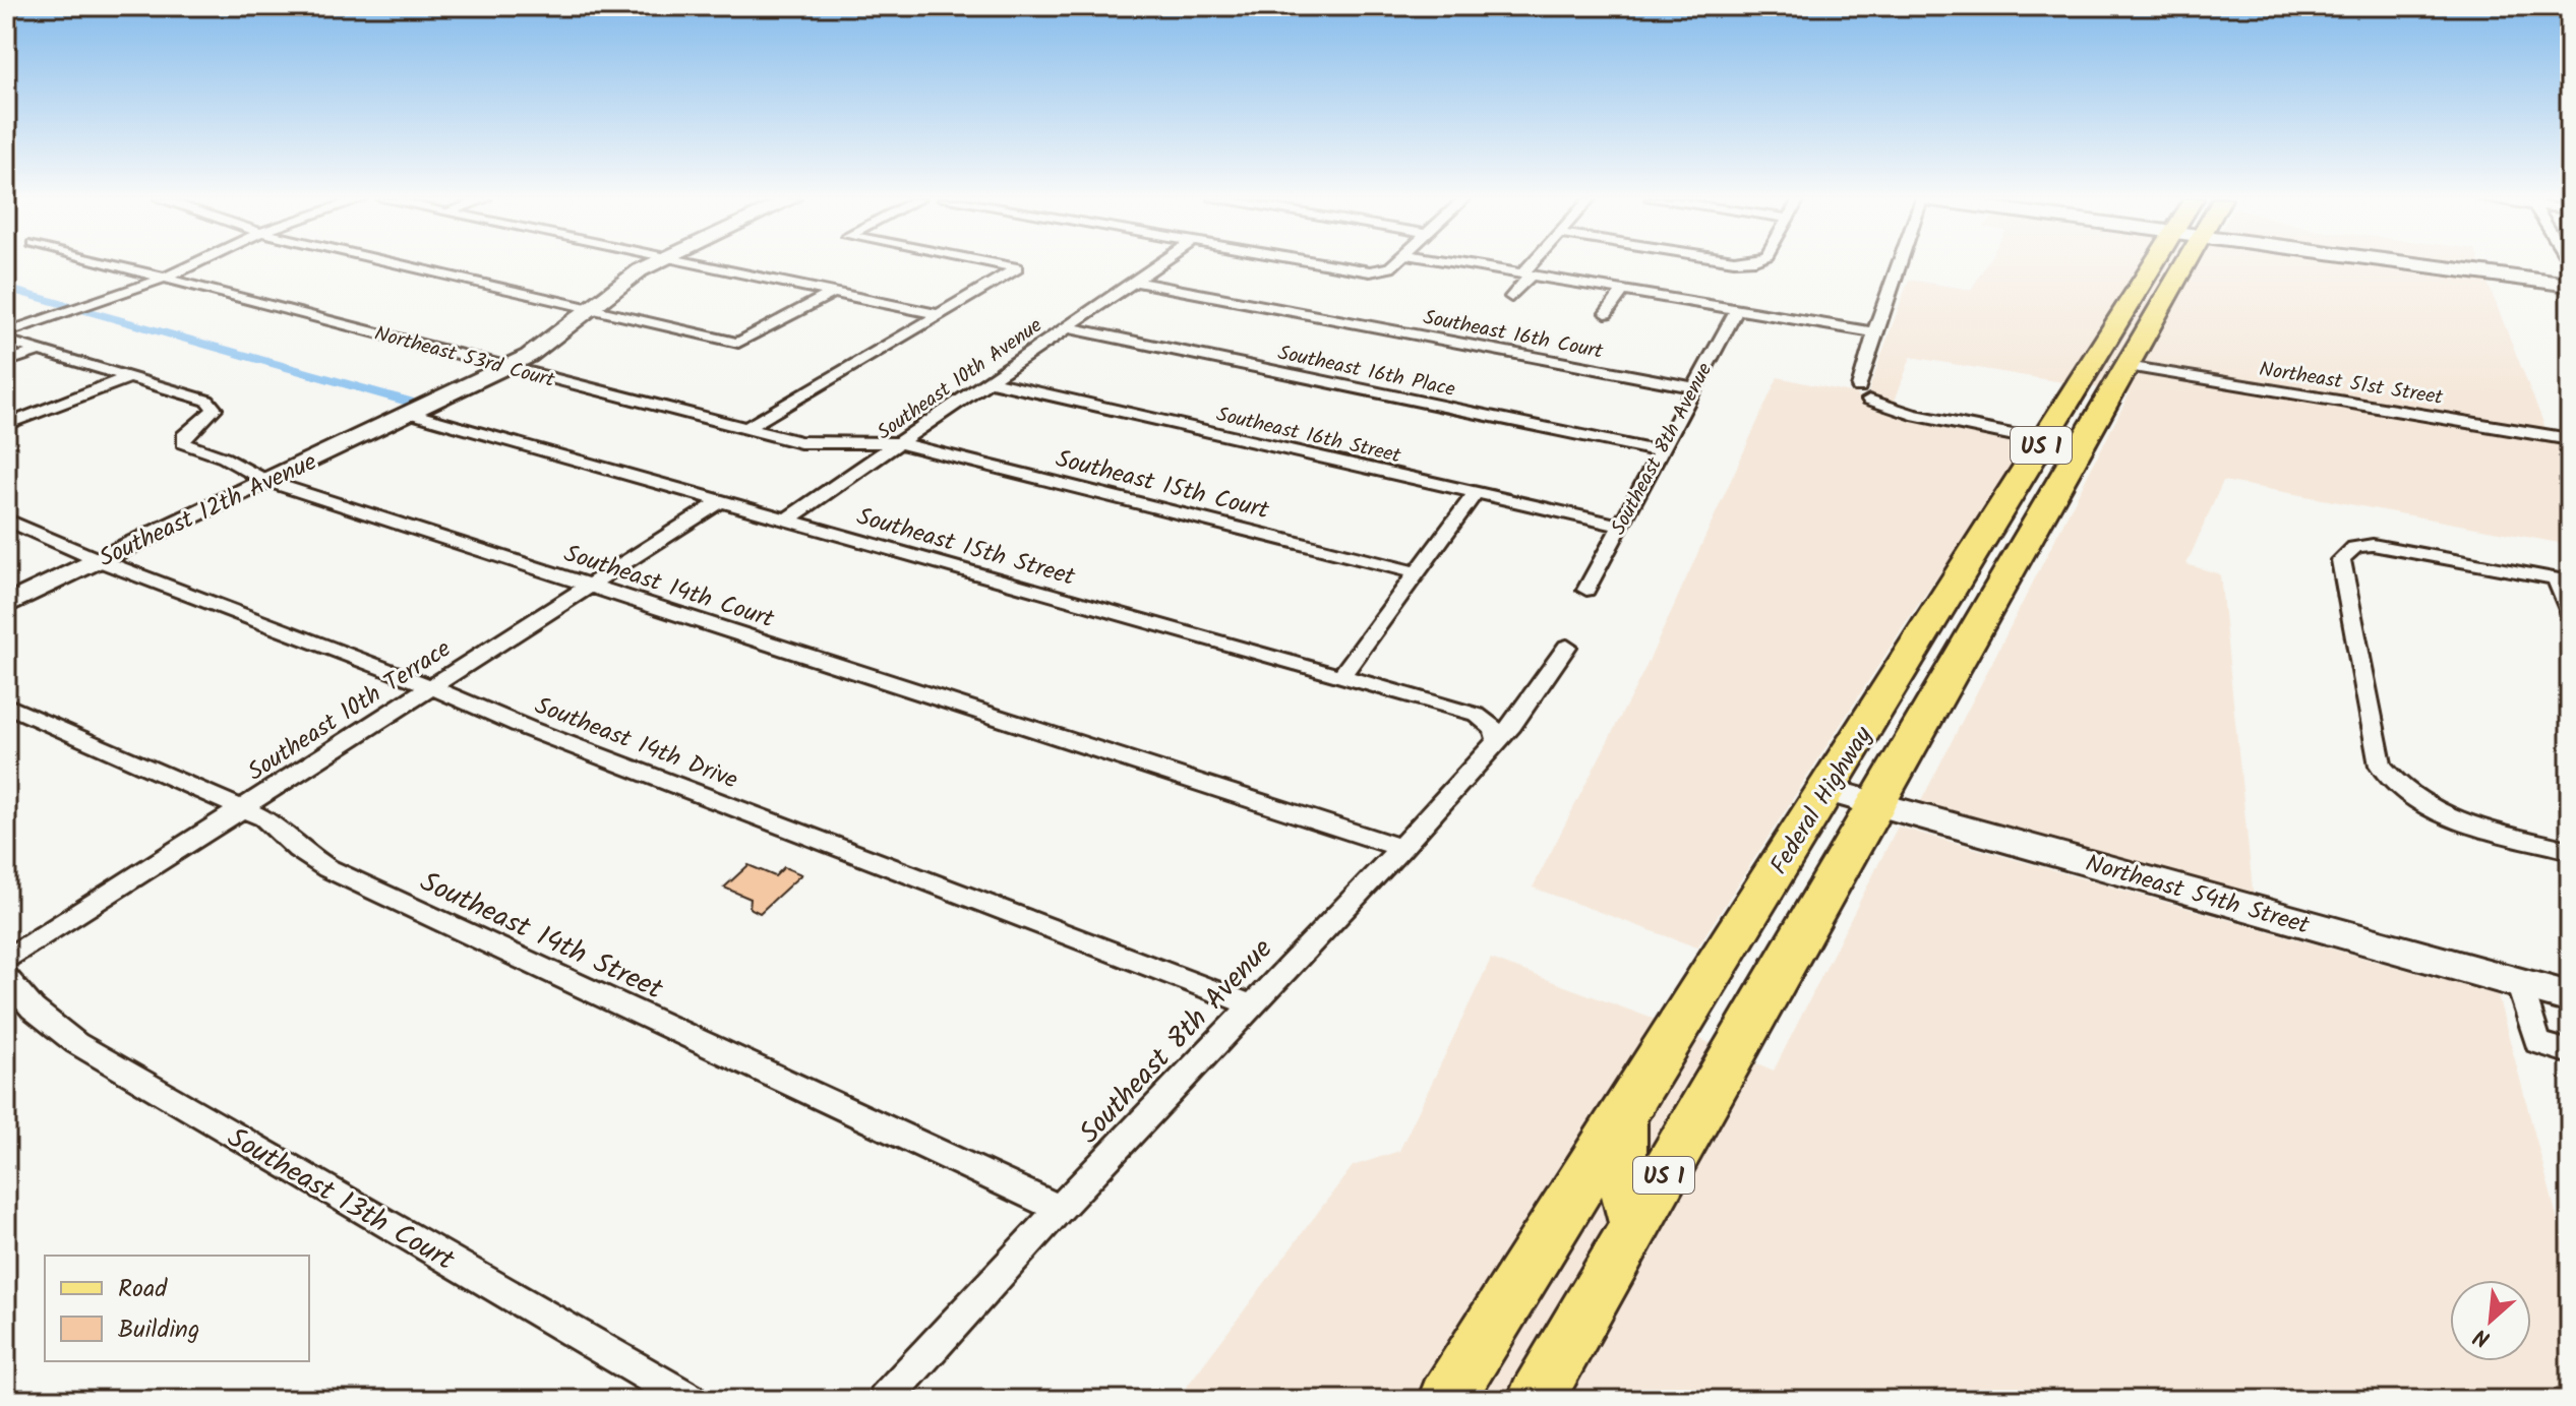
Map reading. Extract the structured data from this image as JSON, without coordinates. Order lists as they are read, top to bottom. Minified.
{"streets":{"main road":["US 1","Federal Highway"],"street":["Southeast 16th Court","Northeast 53rd Court","Southeast 16th Place","Southeast 10th Avenue","Northeast 51st Street","Southeast 16th Street","Southeast 8th Avenue","Southeast 15th Court","Southeast 12th Avenue","Southeast 15th Street","Southeast 14th Court","Southeast 10th Terrace","Southeast 14th Drive","Northeast 54th Street","Southeast 14th Street","Southeast 13th Court"]},"crossings":[["Southeast 16th Court","Southeast 10th Avenue"],["Southeast 16th Court","Southeast 8th Avenue"],["Northeast 53rd Court","Southeast 10th Avenue"],["Northeast 53rd Court","Southeast 15th Court"],["Northeast 53rd Court","Southeast 12th Avenue"],["Southeast 16th Place","Southeast 10th Avenue"],["Southeast 16th Place","Southeast 8th Avenue"],["Southeast 10th Avenue","Southeast 16th Street"],["Southeast 10th Avenue","Southeast 15th Court"],["Southeast 10th Avenue","Southeast 15th Street"],["Northeast 51st Street","Federal Highway"],["Southeast 16th Street","Southeast 8th Avenue"],["Southeast 8th Avenue","Southeast 15th Street"],["Southeast 8th Avenue","Southeast 14th Court"],["Southeast 8th Avenue","Southeast 14th Drive"],["Southeast 8th Avenue","Southeast 14th Street"],["Southeast 12th Avenue","Southeast 15th Street"],["Southeast 12th Avenue","Southeast 14th Court"],["Southeast 12th Avenue","Southeast 14th Drive"],["Southeast 15th Street","Southeast 10th Terrace"],["Southeast 14th Court","Southeast 10th Terrace"],["Southeast 10th Terrace","Southeast 14th Drive"],["Southeast 10th Terrace","Southeast 14th Street"],["Federal Highway","Northeast 54th Street"]],"legend":["Road","Building"],"north":"bottom left"}
